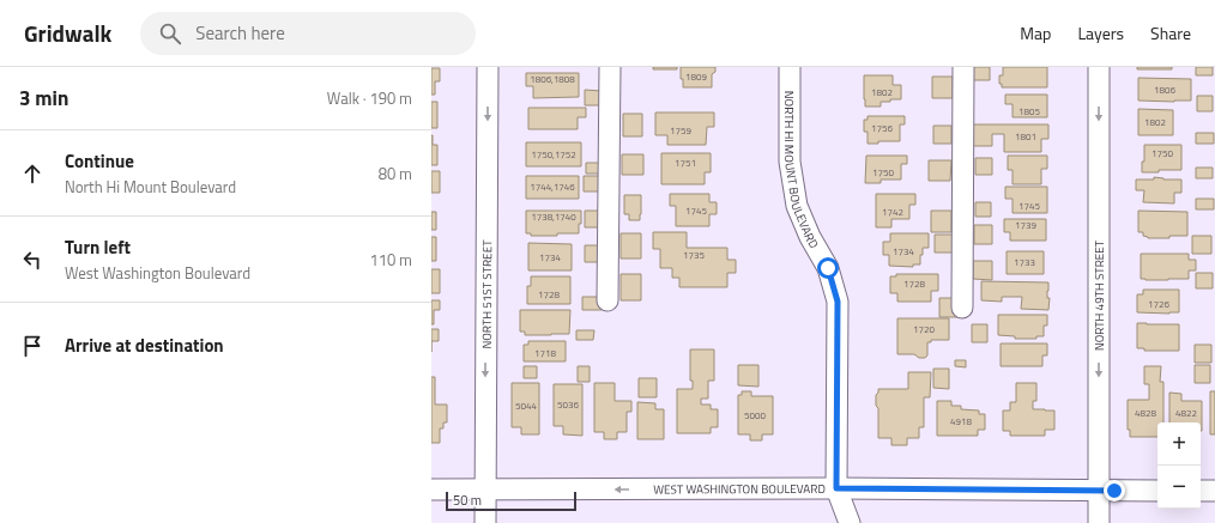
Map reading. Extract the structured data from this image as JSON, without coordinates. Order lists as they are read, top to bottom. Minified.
{"streets":{"street":["NORTH HI MOUNT BOULEVARD","NORTH 51ST STREET","NORTH 49TH STREET","WEST WASHINGTON BOULEVARD"]},"crossings":[["NORTH HI MOUNT BOULEVARD","WEST WASHINGTON BOULEVARD"],["NORTH 51ST STREET","WEST WASHINGTON BOULEVARD"],["NORTH 49TH STREET","WEST WASHINGTON BOULEVARD"]],"one_way":["WEST WASHINGTON BOULEVARD"],"house_numbers":["1809","1806,1808","1806","1802","1805","1802","1756","1759","1801","1750","1750,1752","1751","1750","1744,1746","1745","1745","1742","1738,1740","1739","1734","1735","1734","1733","1728","1728","1726","1720","1718","5036","5044","4828","4822","5000","4918"],"scale_bar":"50 m","page":{"header":"Gridwalk","search":"Search here","nav":["Map","Layers","Share"],"heading":["3 min","Walk · 190 m"],"list":[["Continue","North Hi Mount Boulevard","80 m"],["Turn left","West Washington Boulevard","110 m"],"Arrive at destination"],"map_buttons":["+","−"],"scale":"50 m"}}
